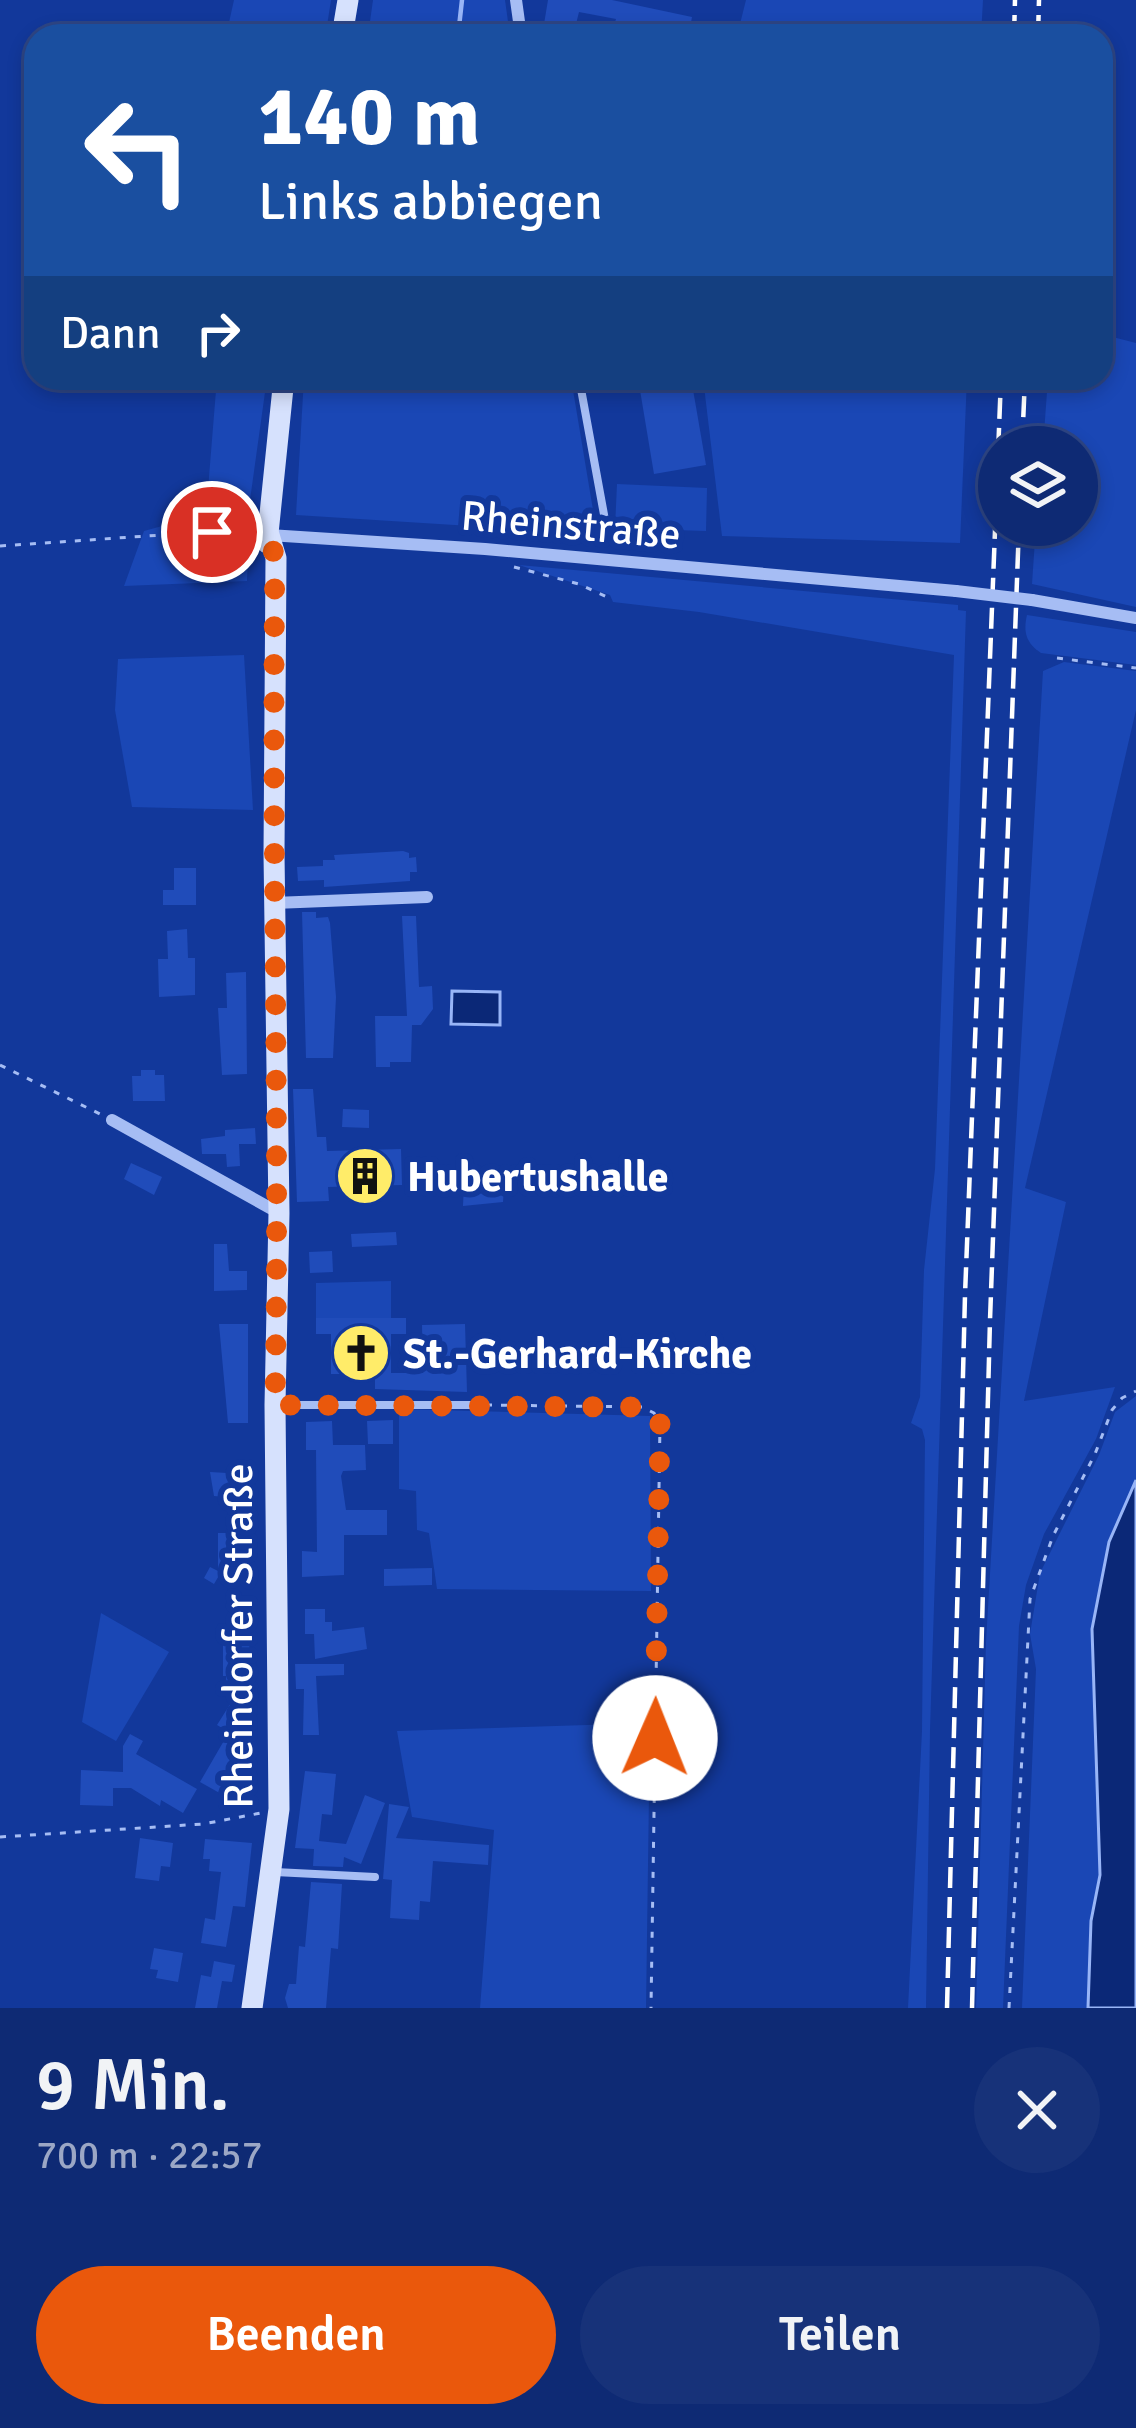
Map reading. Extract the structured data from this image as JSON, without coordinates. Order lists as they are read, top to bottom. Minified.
{"streets":{"main road":["Rheindorfer Straße"],"street":["Rheinstraße"]},"crossings":[["Rheinstraße","Rheindorfer Straße"]],"places":{"building":["Hubertushalle"],"church":["St.-Gerhard-Kirche"]},"page":{"turn":["140 m","Links abbiegen"],"then":"Dann","heading":["9 Min.","700 m · 22:57"],"buttons":["Beenden","Teilen"]}}
